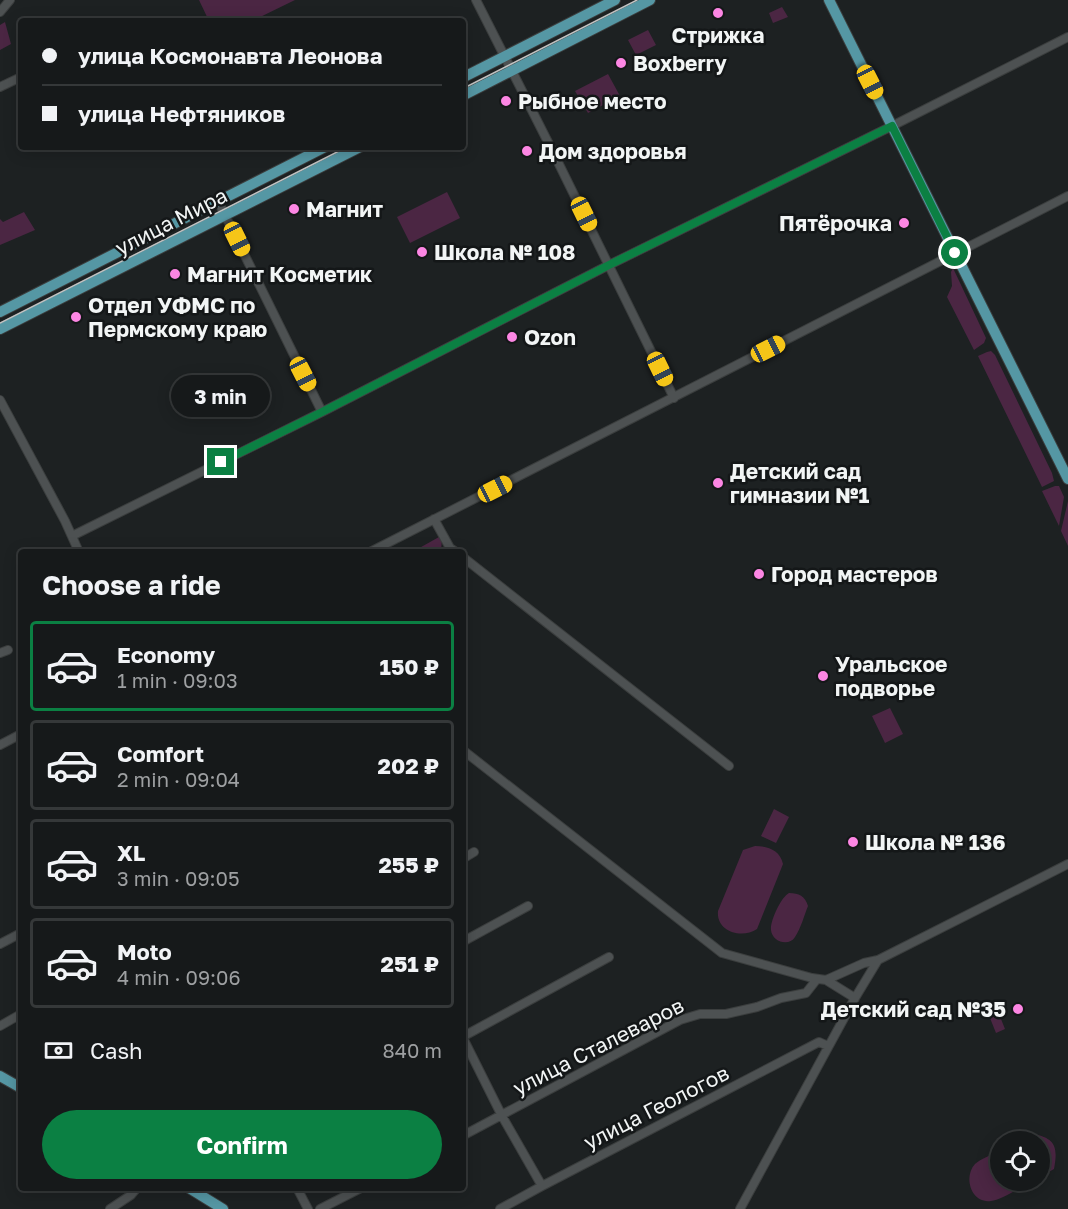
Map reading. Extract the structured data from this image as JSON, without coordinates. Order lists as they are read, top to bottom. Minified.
{"streets":{"main road":["улица Мира"],"street":["улица Сталеваров","улица Геологов"]},"places":["Стрижка","Boxberry","Рыбное место","Дом здоровья","Магнит","Пятёрочка","Школа № 108","Магнит Косметик","Отдел УФМС по Пермскому краю","Ozon","Детский сад гимназии №1","Город мастеров","Уральское подворье","Школа № 136","Детский сад №35"],"page":{"banner":["улица Космонавта Леонова","улица Нефтяников"],"bubble":"3 min","heading":"Choose a ride","list":[{"name":"Economy","note":"1 min · 09:03","value":"150 ₽"},{"name":"Comfort","note":"2 min · 09:04","value":"202 ₽"},{"name":"XL","note":"3 min · 09:05","value":"255 ₽"},{"name":"Moto","note":"4 min · 09:06","value":"251 ₽"}],"pay":["Cash","840 m"],"buttons":"Confirm"}}
